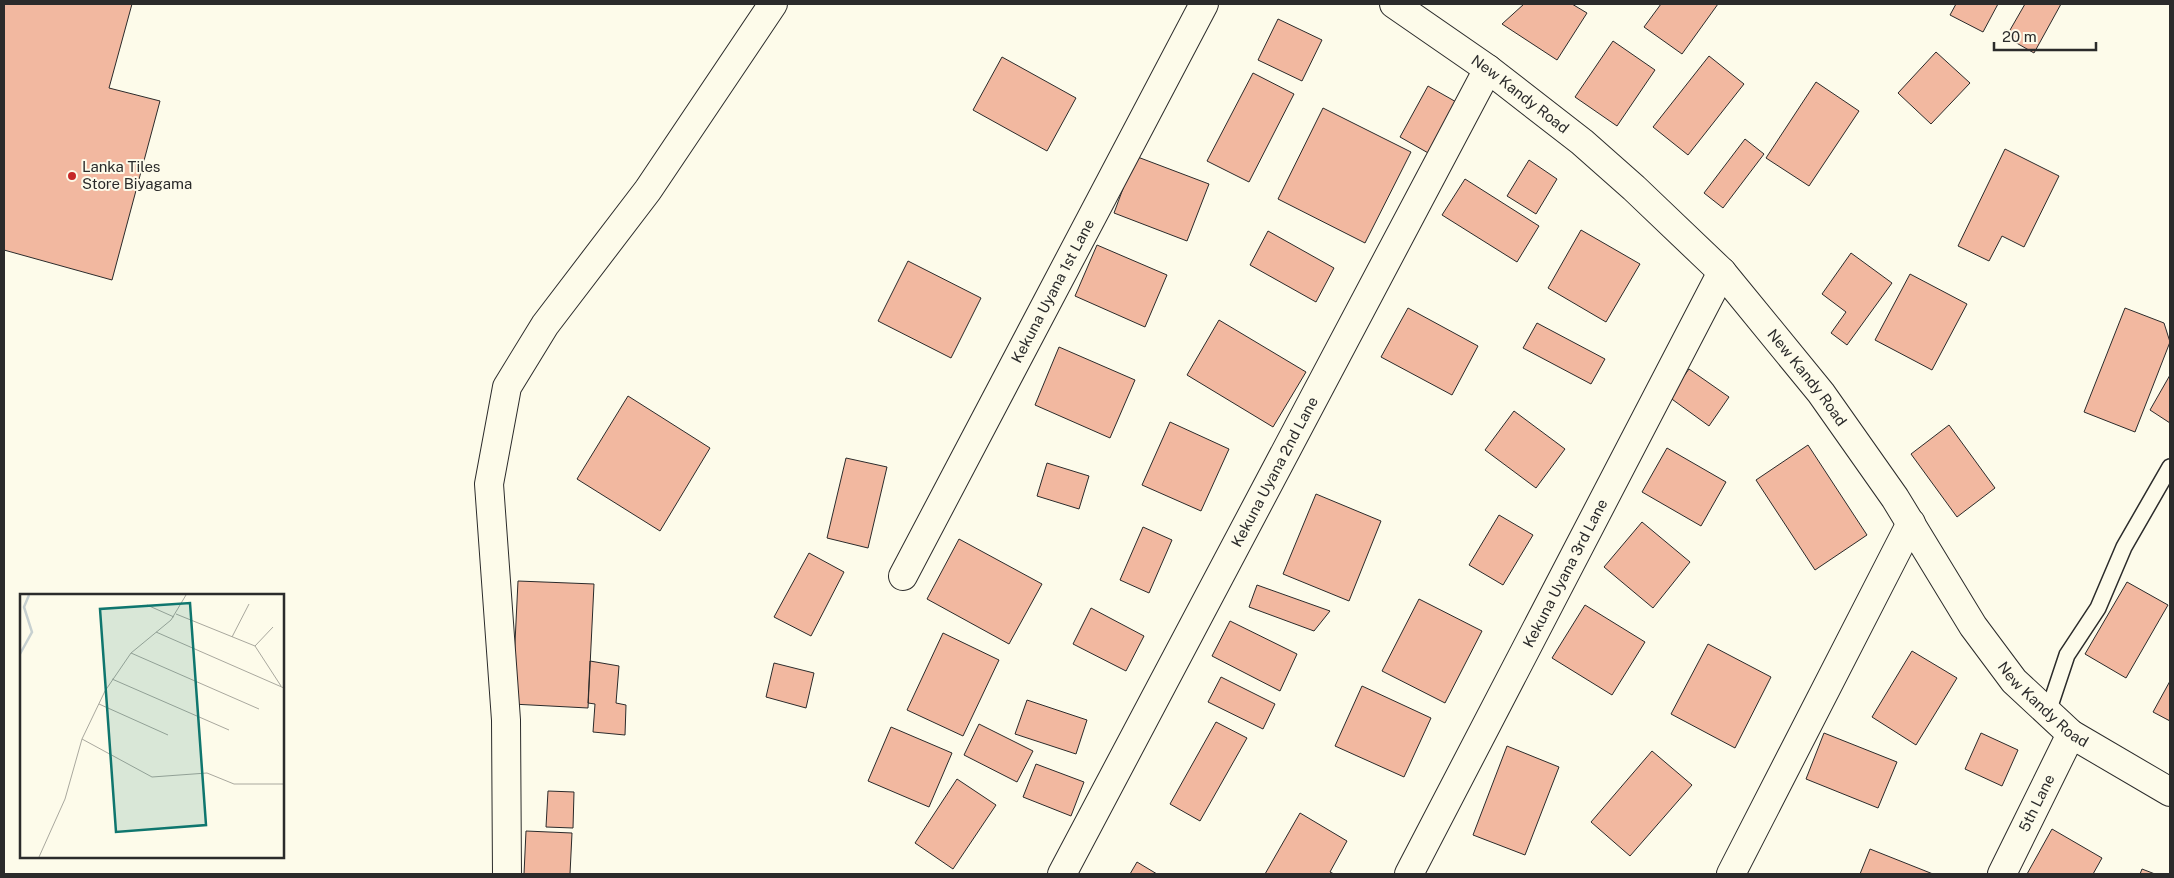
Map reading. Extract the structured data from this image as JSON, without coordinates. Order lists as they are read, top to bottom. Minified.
{"streets":{"street":["New Kandy Road","Kekuna Uyana 1st Lane","Kekuna Uyana 2nd Lane","Kekuna Uyana 3rd Lane","5th Lane"]},"crossings":[["New Kandy Road","Kekuna Uyana 2nd Lane"],["New Kandy Road","Kekuna Uyana 3rd Lane"],["New Kandy Road","5th Lane"]],"places":["Lanka Tiles Store Biyagama"],"scale_bar":"20 m"}
